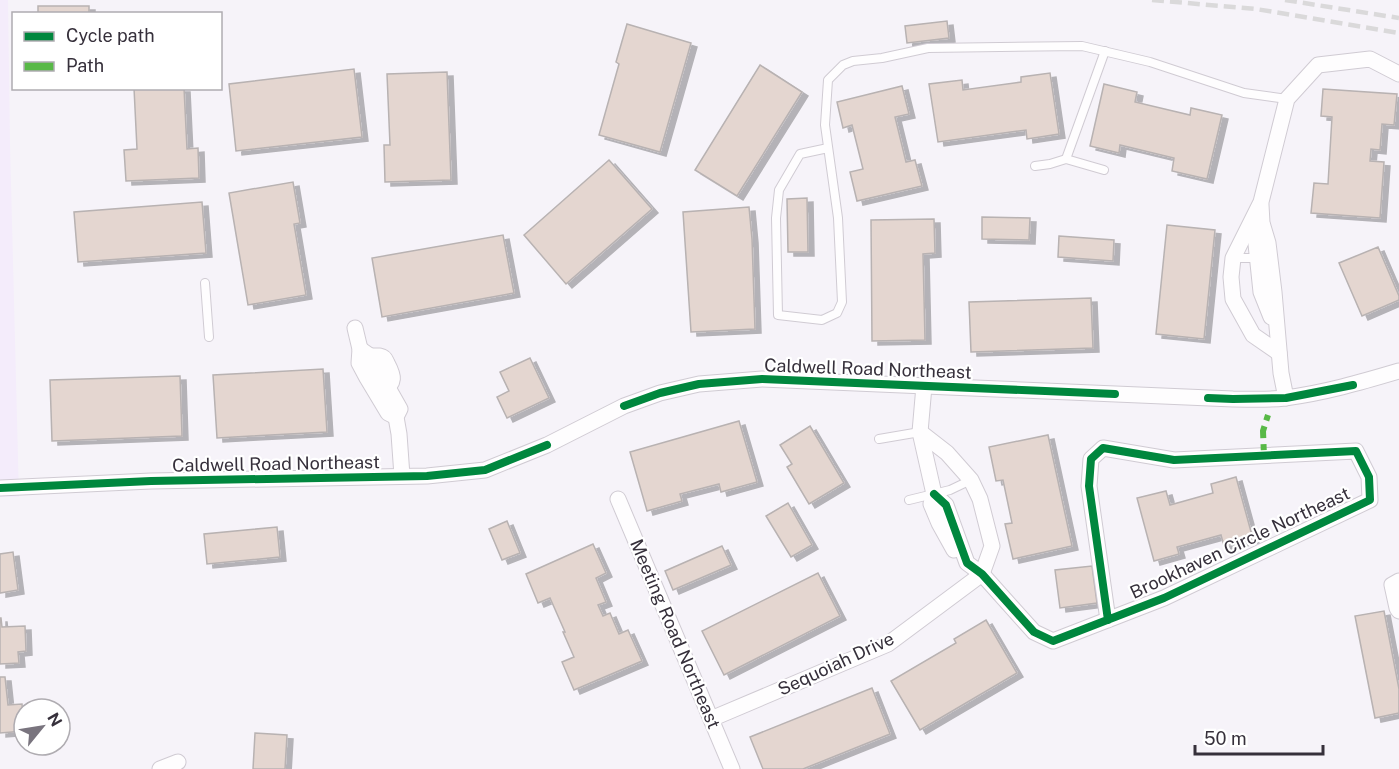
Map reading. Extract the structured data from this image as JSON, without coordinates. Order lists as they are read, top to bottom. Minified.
{"streets":{"street":["Caldwell Road Northeast","Brookhaven Circle Northeast","Meeting Road Northeast","Sequoiah Drive"]},"crossings":[["Brookhaven Circle Northeast","Sequoiah Drive"],["Meeting Road Northeast","Sequoiah Drive"]],"legend":["Cycle path","Path"],"scale_bar":"50 m","north":"top right"}
